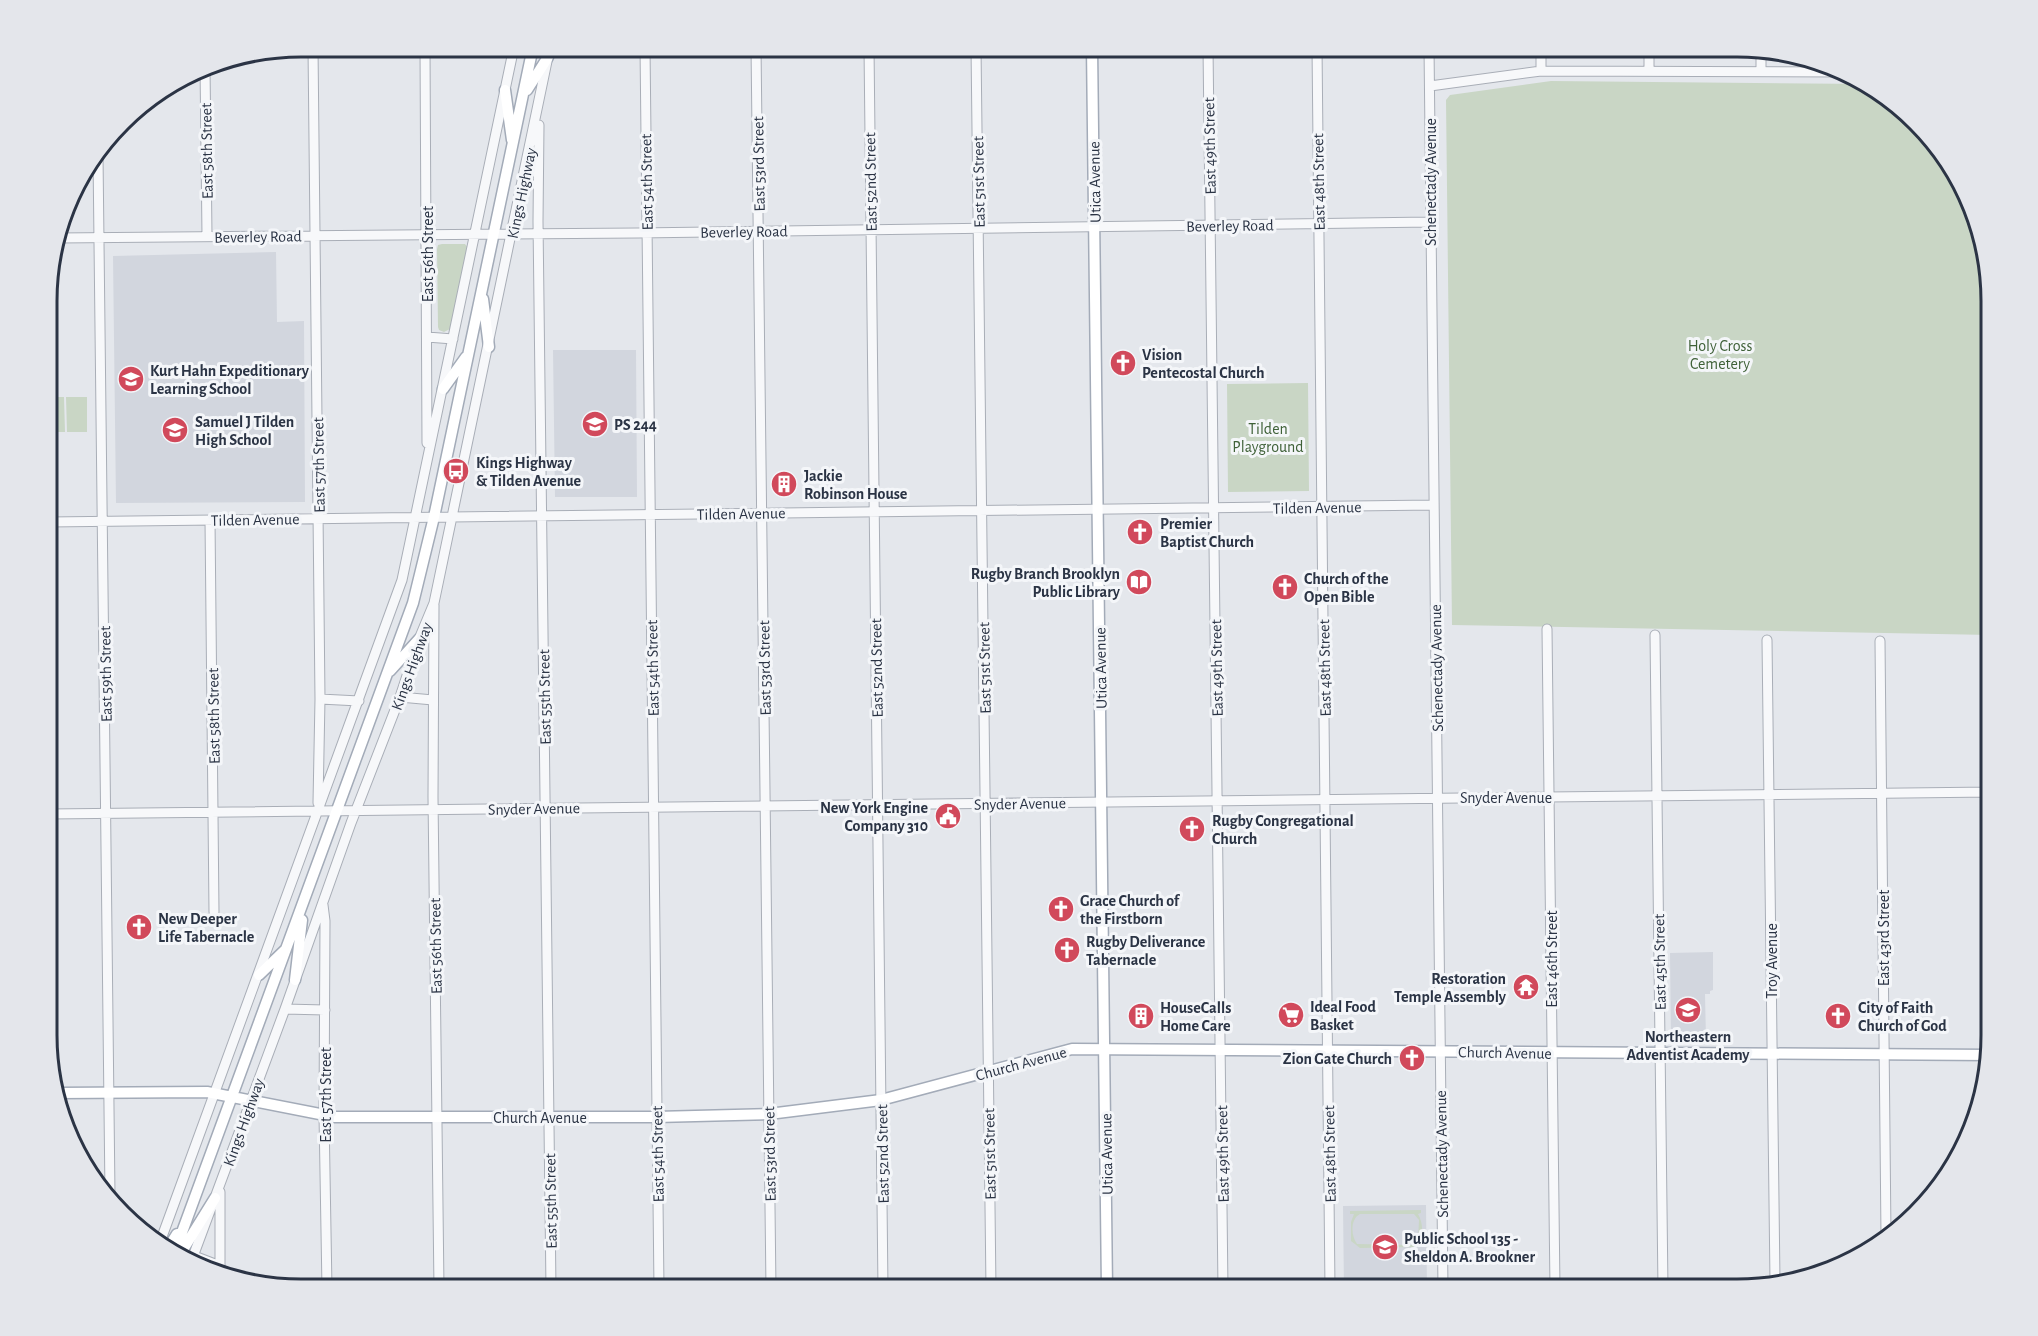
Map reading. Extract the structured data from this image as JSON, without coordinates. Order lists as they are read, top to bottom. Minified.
{"streets":{"main road":["Utica Avenue","Kings Highway","Church Avenue"],"street":["East 49th Street","East 58th Street","East 53rd Street","East 54th Street","East 52nd Street","East 51st Street","East 48th Street","Schenectady Avenue","Beverley Road","East 56th Street","East 57th Street","Tilden Avenue","East 59th Street","East 55th Street","Snyder Avenue","East 43rd Street","East 46th Street","Troy Avenue","East 45th Street"]},"crossings":[["East 49th Street","Beverley Road"],["East 49th Street","Tilden Avenue"],["East 49th Street","Snyder Avenue"],["East 49th Street","Church Avenue"],["East 58th Street","Beverley Road"],["East 58th Street","Tilden Avenue"],["East 58th Street","Snyder Avenue"],["East 53rd Street","Beverley Road"],["East 53rd Street","Tilden Avenue"],["East 53rd Street","Snyder Avenue"],["East 53rd Street","Church Avenue"],["East 54th Street","Beverley Road"],["East 54th Street","Tilden Avenue"],["East 54th Street","Snyder Avenue"],["East 54th Street","Church Avenue"],["East 52nd Street","Beverley Road"],["East 52nd Street","Tilden Avenue"],["East 52nd Street","Snyder Avenue"],["East 52nd Street","Church Avenue"],["East 51st Street","Beverley Road"],["East 51st Street","Tilden Avenue"],["East 51st Street","Snyder Avenue"],["East 51st Street","Church Avenue"],["Utica Avenue","Beverley Road"],["Utica Avenue","Tilden Avenue"],["Utica Avenue","Snyder Avenue"],["Utica Avenue","Church Avenue"],["East 48th Street","Beverley Road"],["East 48th Street","Tilden Avenue"],["East 48th Street","Snyder Avenue"],["East 48th Street","Church Avenue"],["Schenectady Avenue","Beverley Road"],["Schenectady Avenue","Tilden Avenue"],["Schenectady Avenue","Snyder Avenue"],["Schenectady Avenue","Church Avenue"],["Kings Highway","Beverley Road"],["Kings Highway","East 56th Street"],["Kings Highway","East 57th Street"],["Kings Highway","Tilden Avenue"],["Kings Highway","East 55th Street"],["Kings Highway","Snyder Avenue"],["Kings Highway","Church Avenue"],["Beverley Road","East 56th Street"],["Beverley Road","East 57th Street"],["Beverley Road","East 59th Street"],["Beverley Road","East 55th Street"],["East 56th Street","Snyder Avenue"],["East 56th Street","Church Avenue"],["East 57th Street","Tilden Avenue"],["East 57th Street","Snyder Avenue"],["East 57th Street","Church Avenue"],["Tilden Avenue","East 59th Street"],["Tilden Avenue","East 55th Street"],["East 59th Street","Snyder Avenue"],["East 59th Street","Church Avenue"],["East 55th Street","Snyder Avenue"],["East 55th Street","Church Avenue"],["Snyder Avenue","East 43rd Street"],["Snyder Avenue","East 46th Street"],["Snyder Avenue","Troy Avenue"],["Snyder Avenue","East 45th Street"],["East 43rd Street","Church Avenue"],["East 46th Street","Church Avenue"],["Troy Avenue","Church Avenue"],["East 45th Street","Church Avenue"]],"parks":["Holy Cross Cemetery","Tilden Playground"],"places":{"church":["Vision Pentecostal Church","Premier Baptist Church","Church of the Open Bible","Rugby Congregational Church","Grace Church of the Firstborn","New Deeper Life Tabernacle","Rugby Deliverance Tabernacle","City of Faith Church of God","Zion Gate Church"],"school or university":["Kurt Hahn Expeditionary Learning School","PS 244","Samuel J Tilden High School","Northeastern Adventist Academy","Public School 135 - Sheldon A. Brookner"],"bus stop":["Kings Highway & Tilden Avenue"],"building":["Jackie Robinson House","HouseCalls Home Care"],"library":["Rugby Branch Brooklyn Public Library"],"public building":["New York Engine Company 310"],"temple":["Restoration Temple Assembly"],"supermarket":["Ideal Food Basket"]}}
